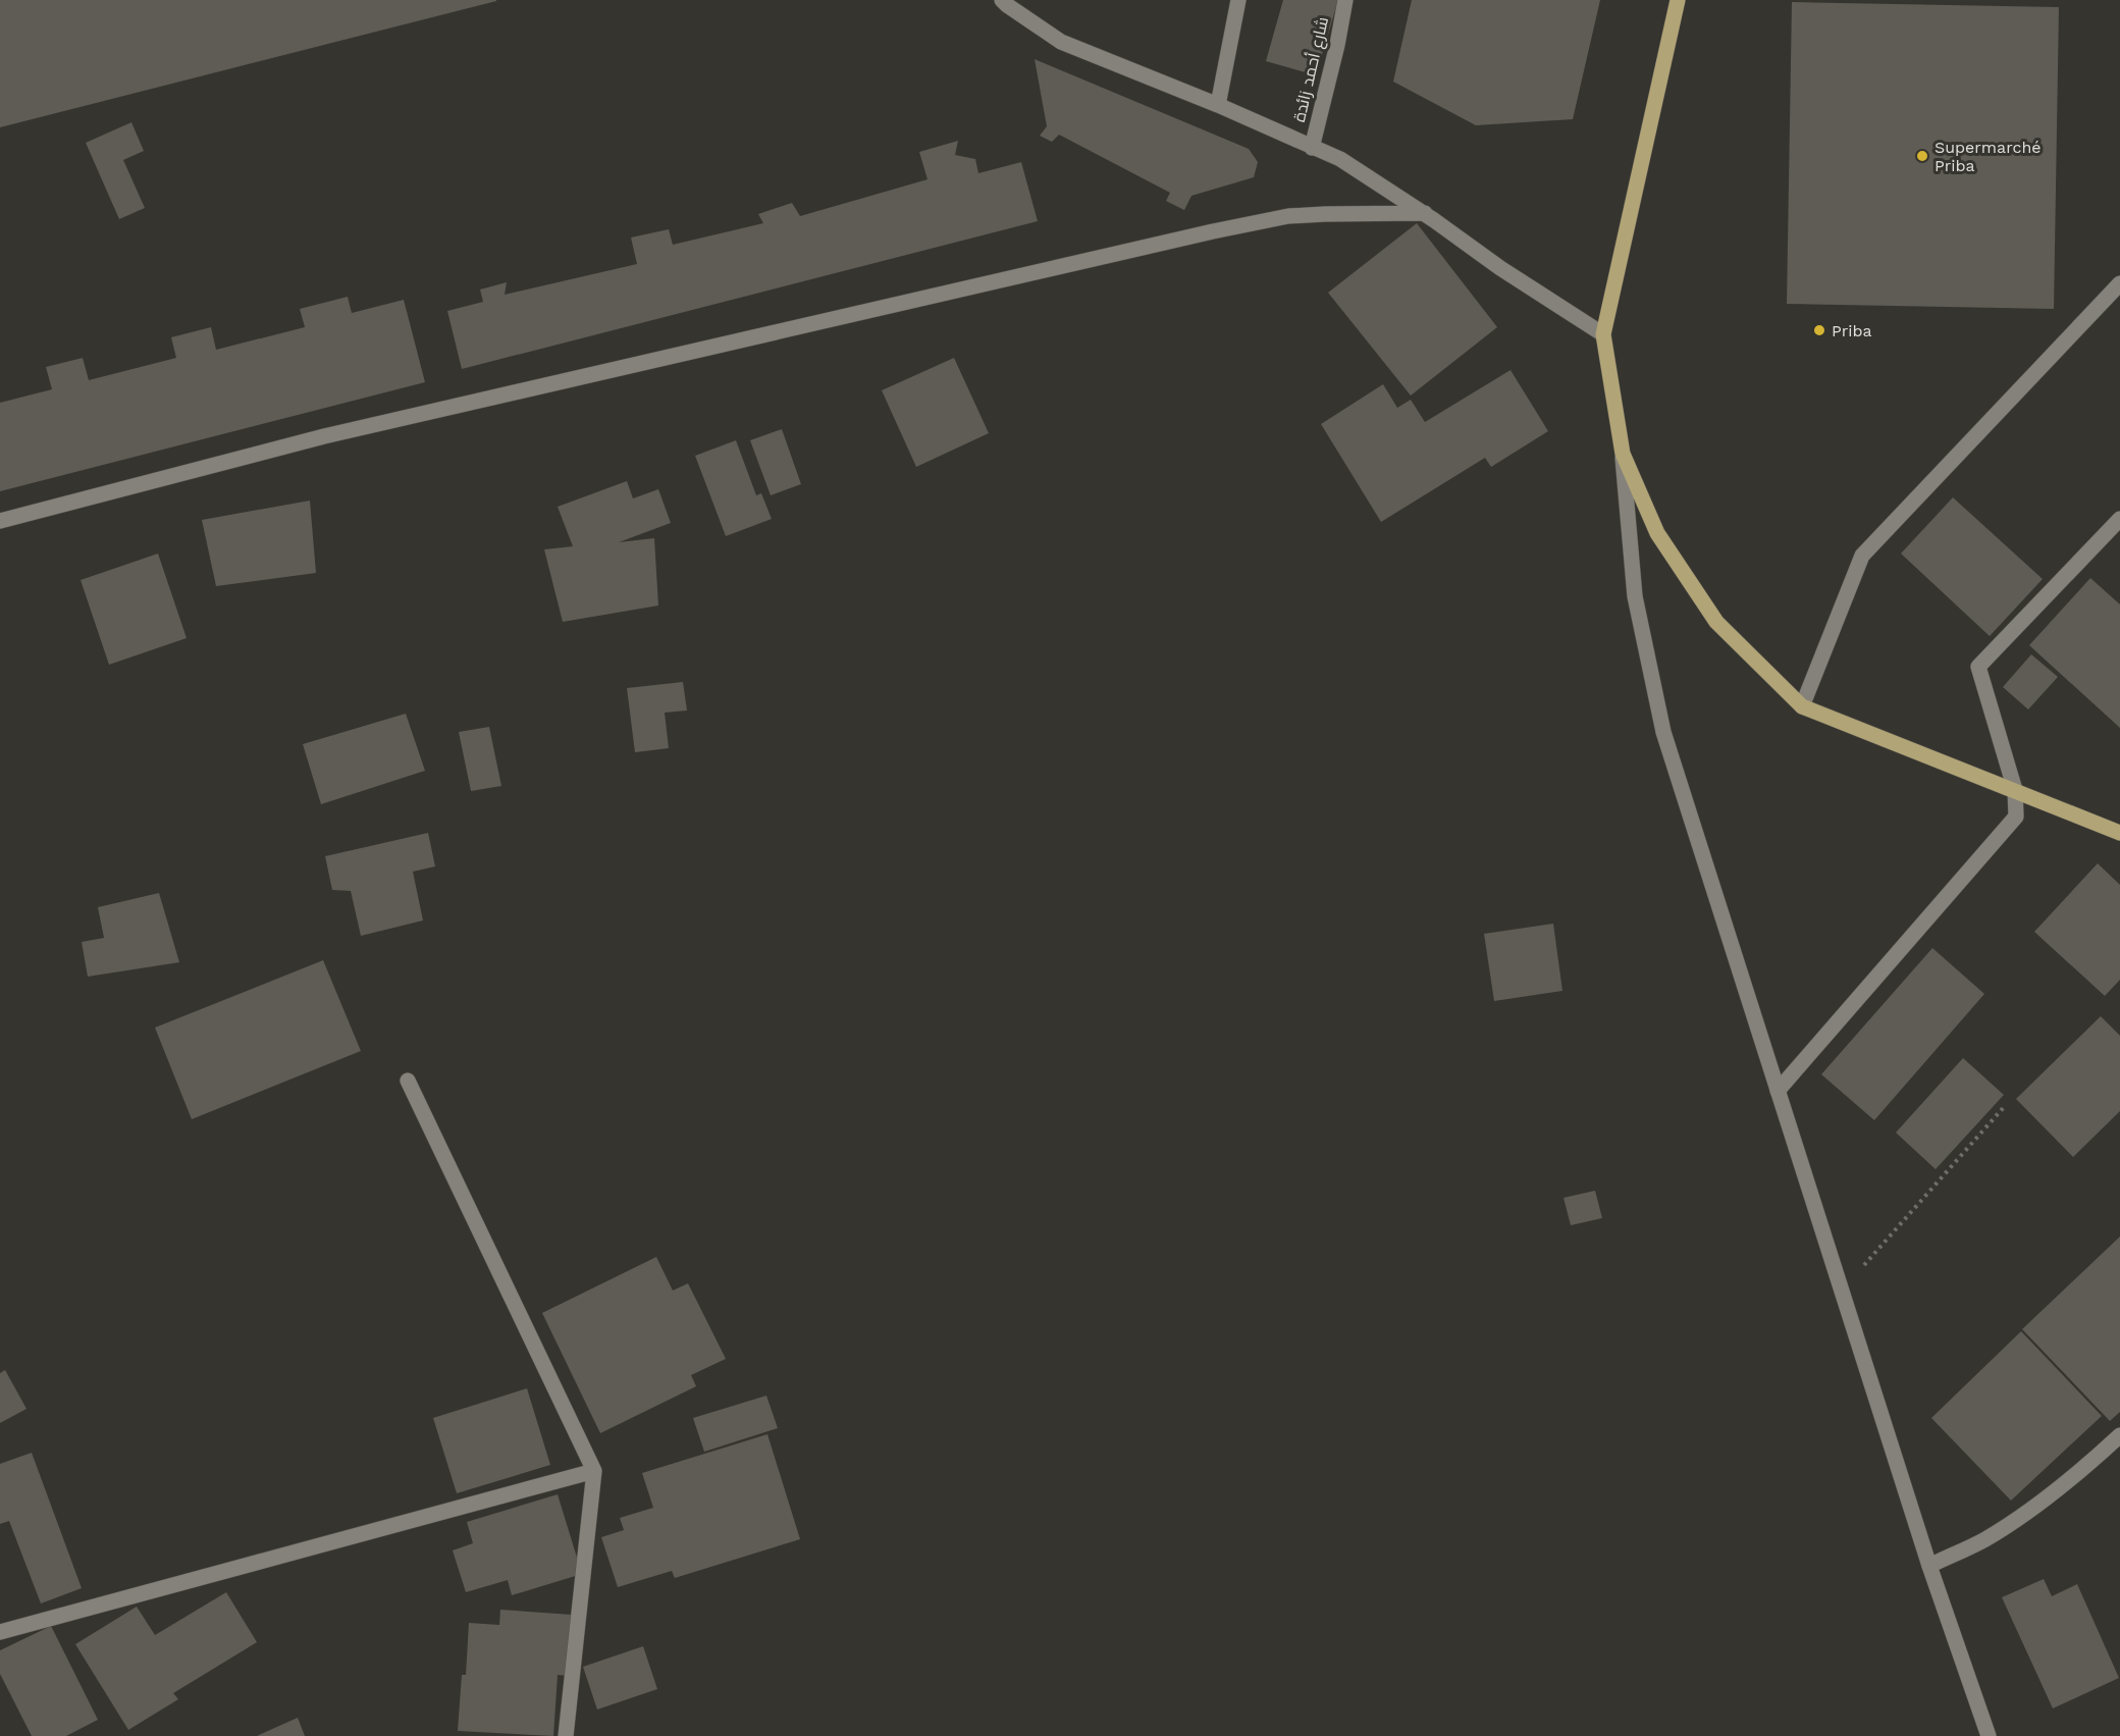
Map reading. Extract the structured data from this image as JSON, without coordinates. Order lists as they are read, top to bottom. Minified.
{"streets":{"street":["شارع أحمد زائدة"]},"places":["Supermarché Priba","Priba"]}
